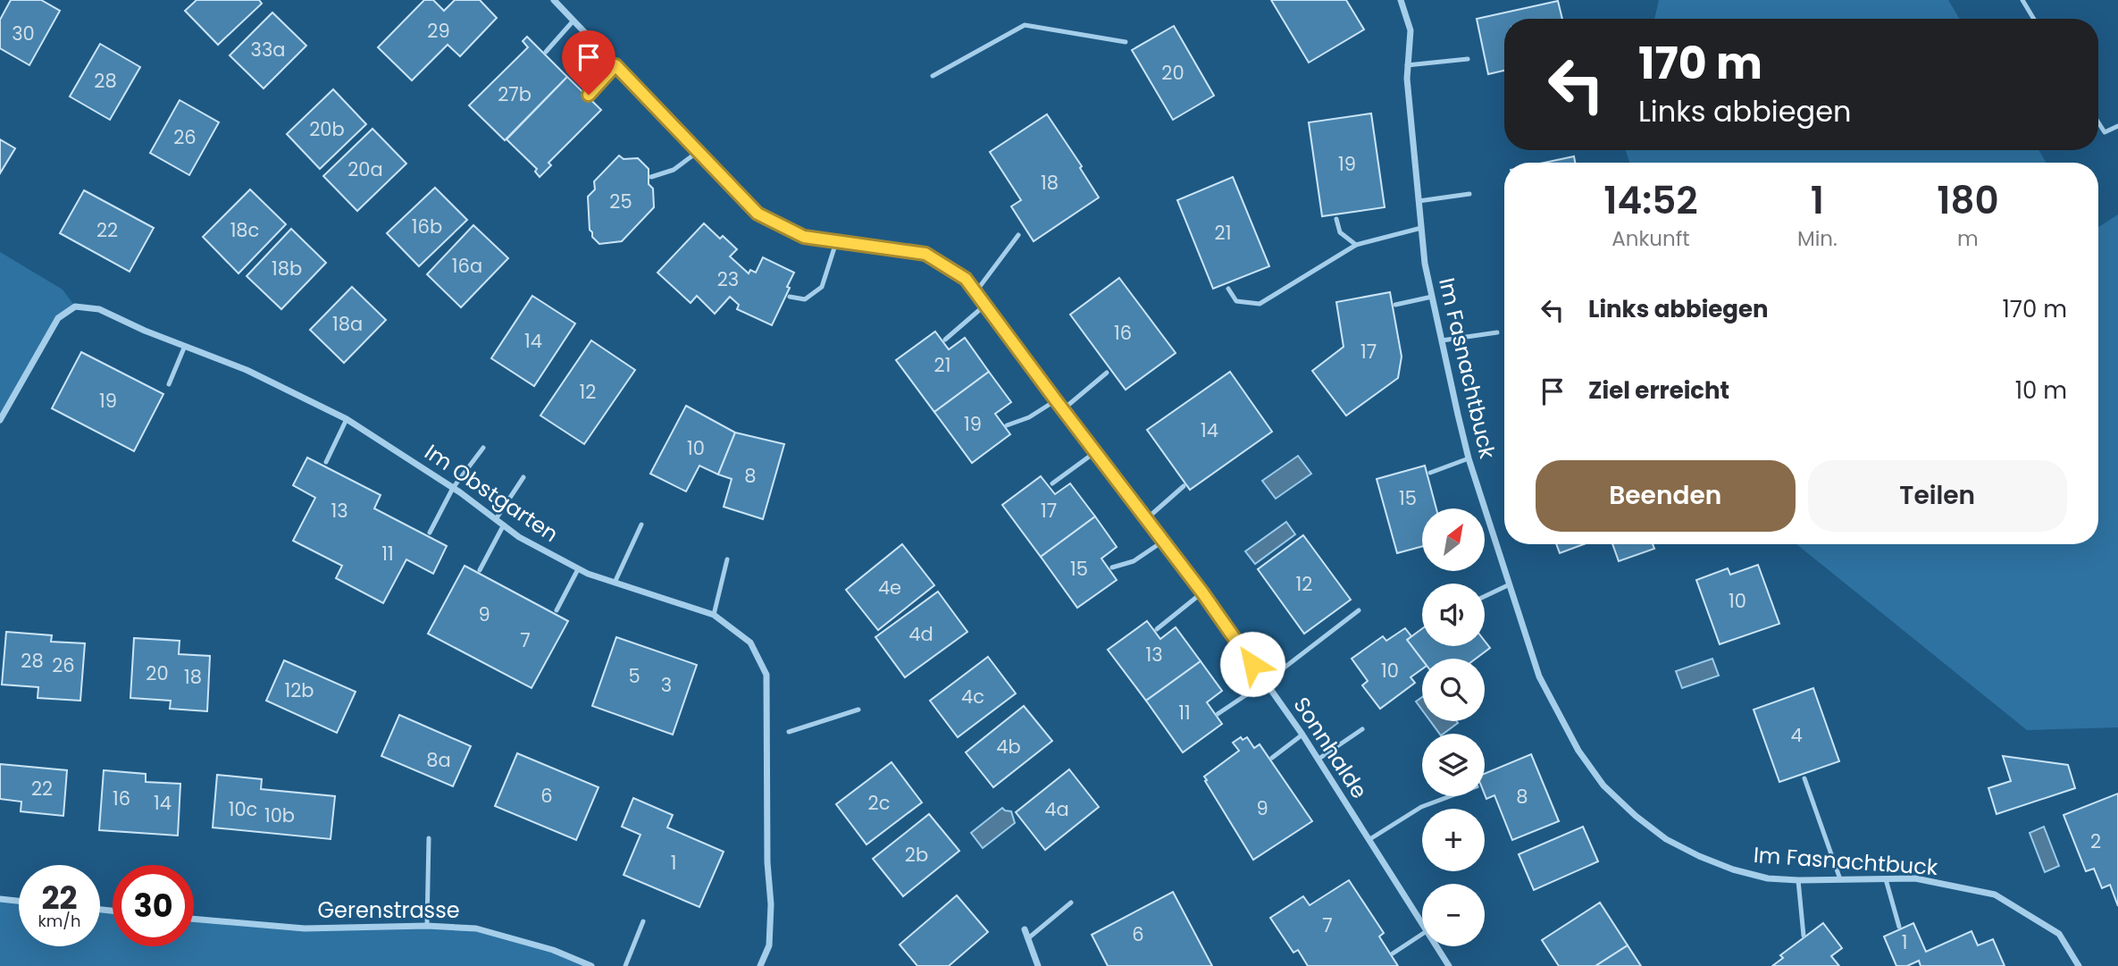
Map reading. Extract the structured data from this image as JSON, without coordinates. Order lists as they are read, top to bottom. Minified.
{"streets":{"street":["Im Fasnachtbuck","Im Obstgarten","Sonnhalde","Gerenstrasse"]},"house_numbers":["29","30","33a","20","28","27b","20b","26","19","20a","18","25","16b","22","18c","21","16a","18b","23","18a","16","14","17","21","12","19","19","14","10","8","15","13","17","11","15","12","4e","10","9","4d","7","13","28","26","10","20","5","18","3","12b","4c","11","4","4b","8a","22","6","8","16","14","2c","9","10c","4a","10b","2","2b","1","7","6","1"],"north":"top right","page":{"turn":["170 m","Links abbiegen"],"eta":["14:52","Ankunft","1","Min.","180","m"],"list":[{"name":"Links abbiegen","value":"170 m"},{"name":"Ziel erreicht","value":"10 m"}],"buttons":["Beenden","Teilen"],"map_buttons":["+","−"],"speed":"22 km/h","limit":"30"}}
